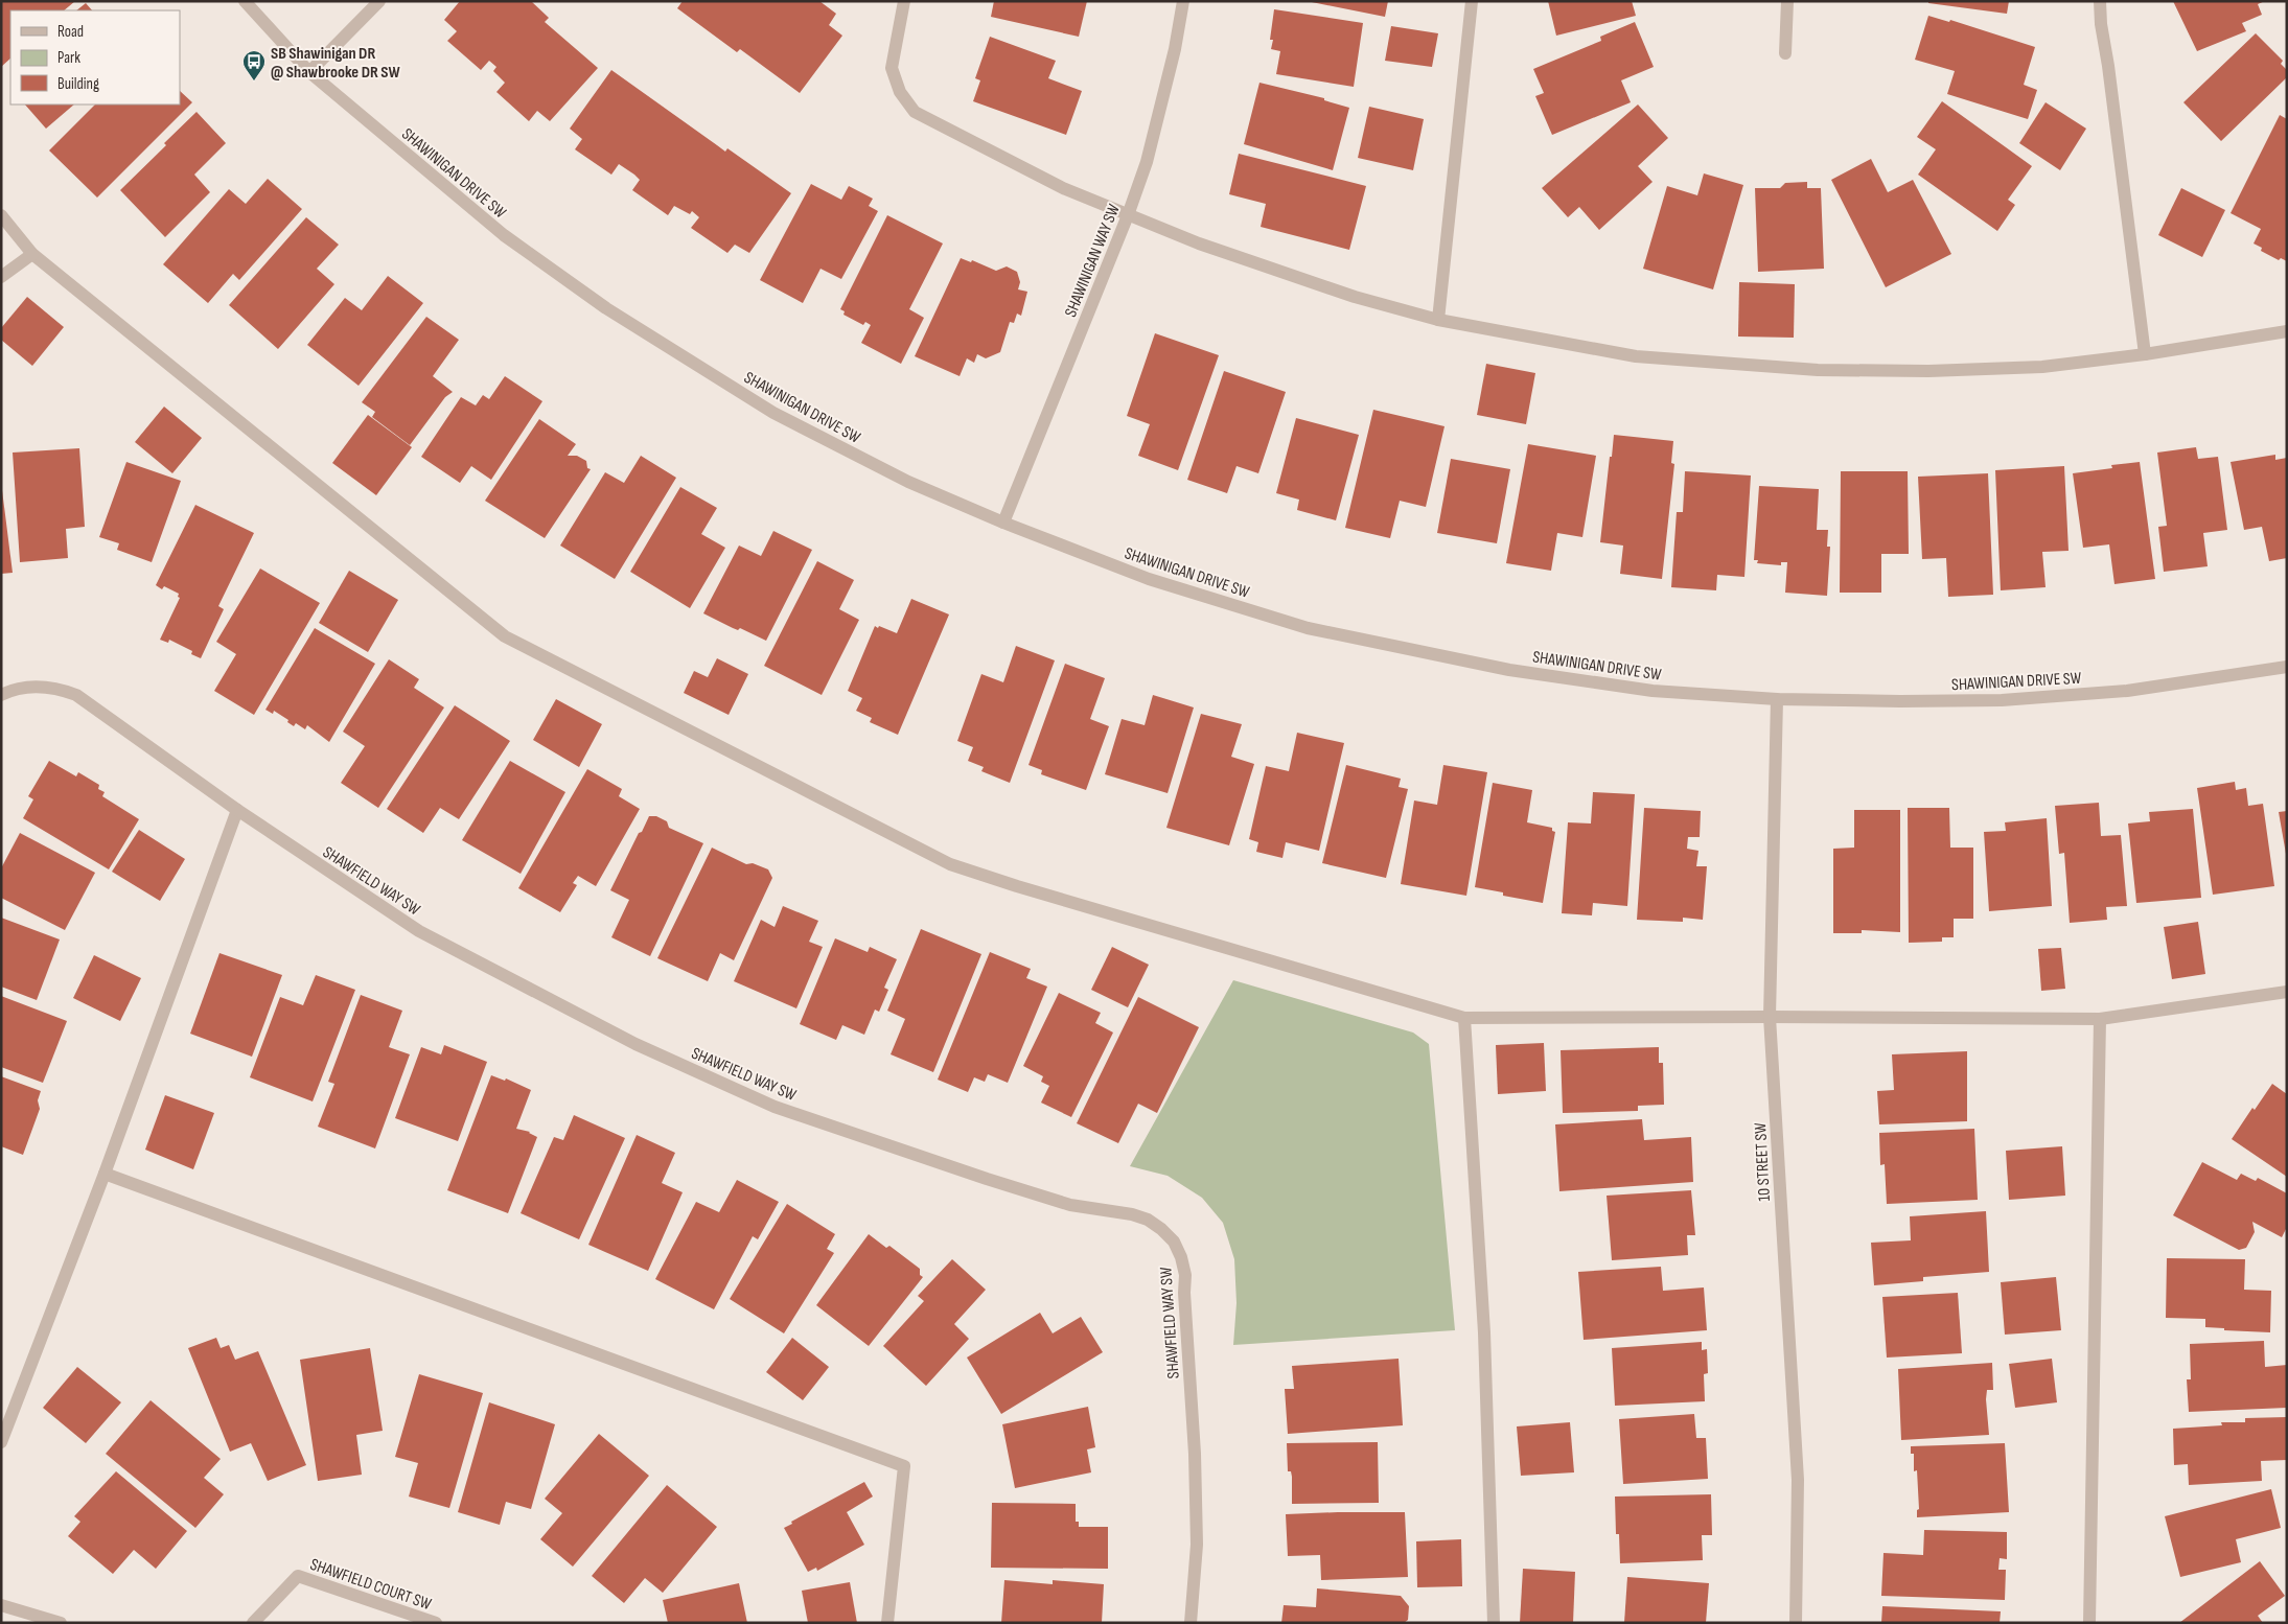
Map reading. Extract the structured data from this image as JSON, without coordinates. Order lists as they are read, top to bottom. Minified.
{"streets":{"street":["SHAWINIGAN DRIVE SW","SHAWINIGAN WAY SW","SHAWFIELD WAY SW","10 STREET SW","SHAWFIELD COURT SW"]},"crossings":[["SHAWINIGAN DRIVE SW","SHAWINIGAN WAY SW"],["SHAWINIGAN DRIVE SW","10 STREET SW"]],"places":{"bus stop":["SB Shawinigan DR @ Shawbrooke DR SW"]},"legend":["Road","Park","Building"]}
